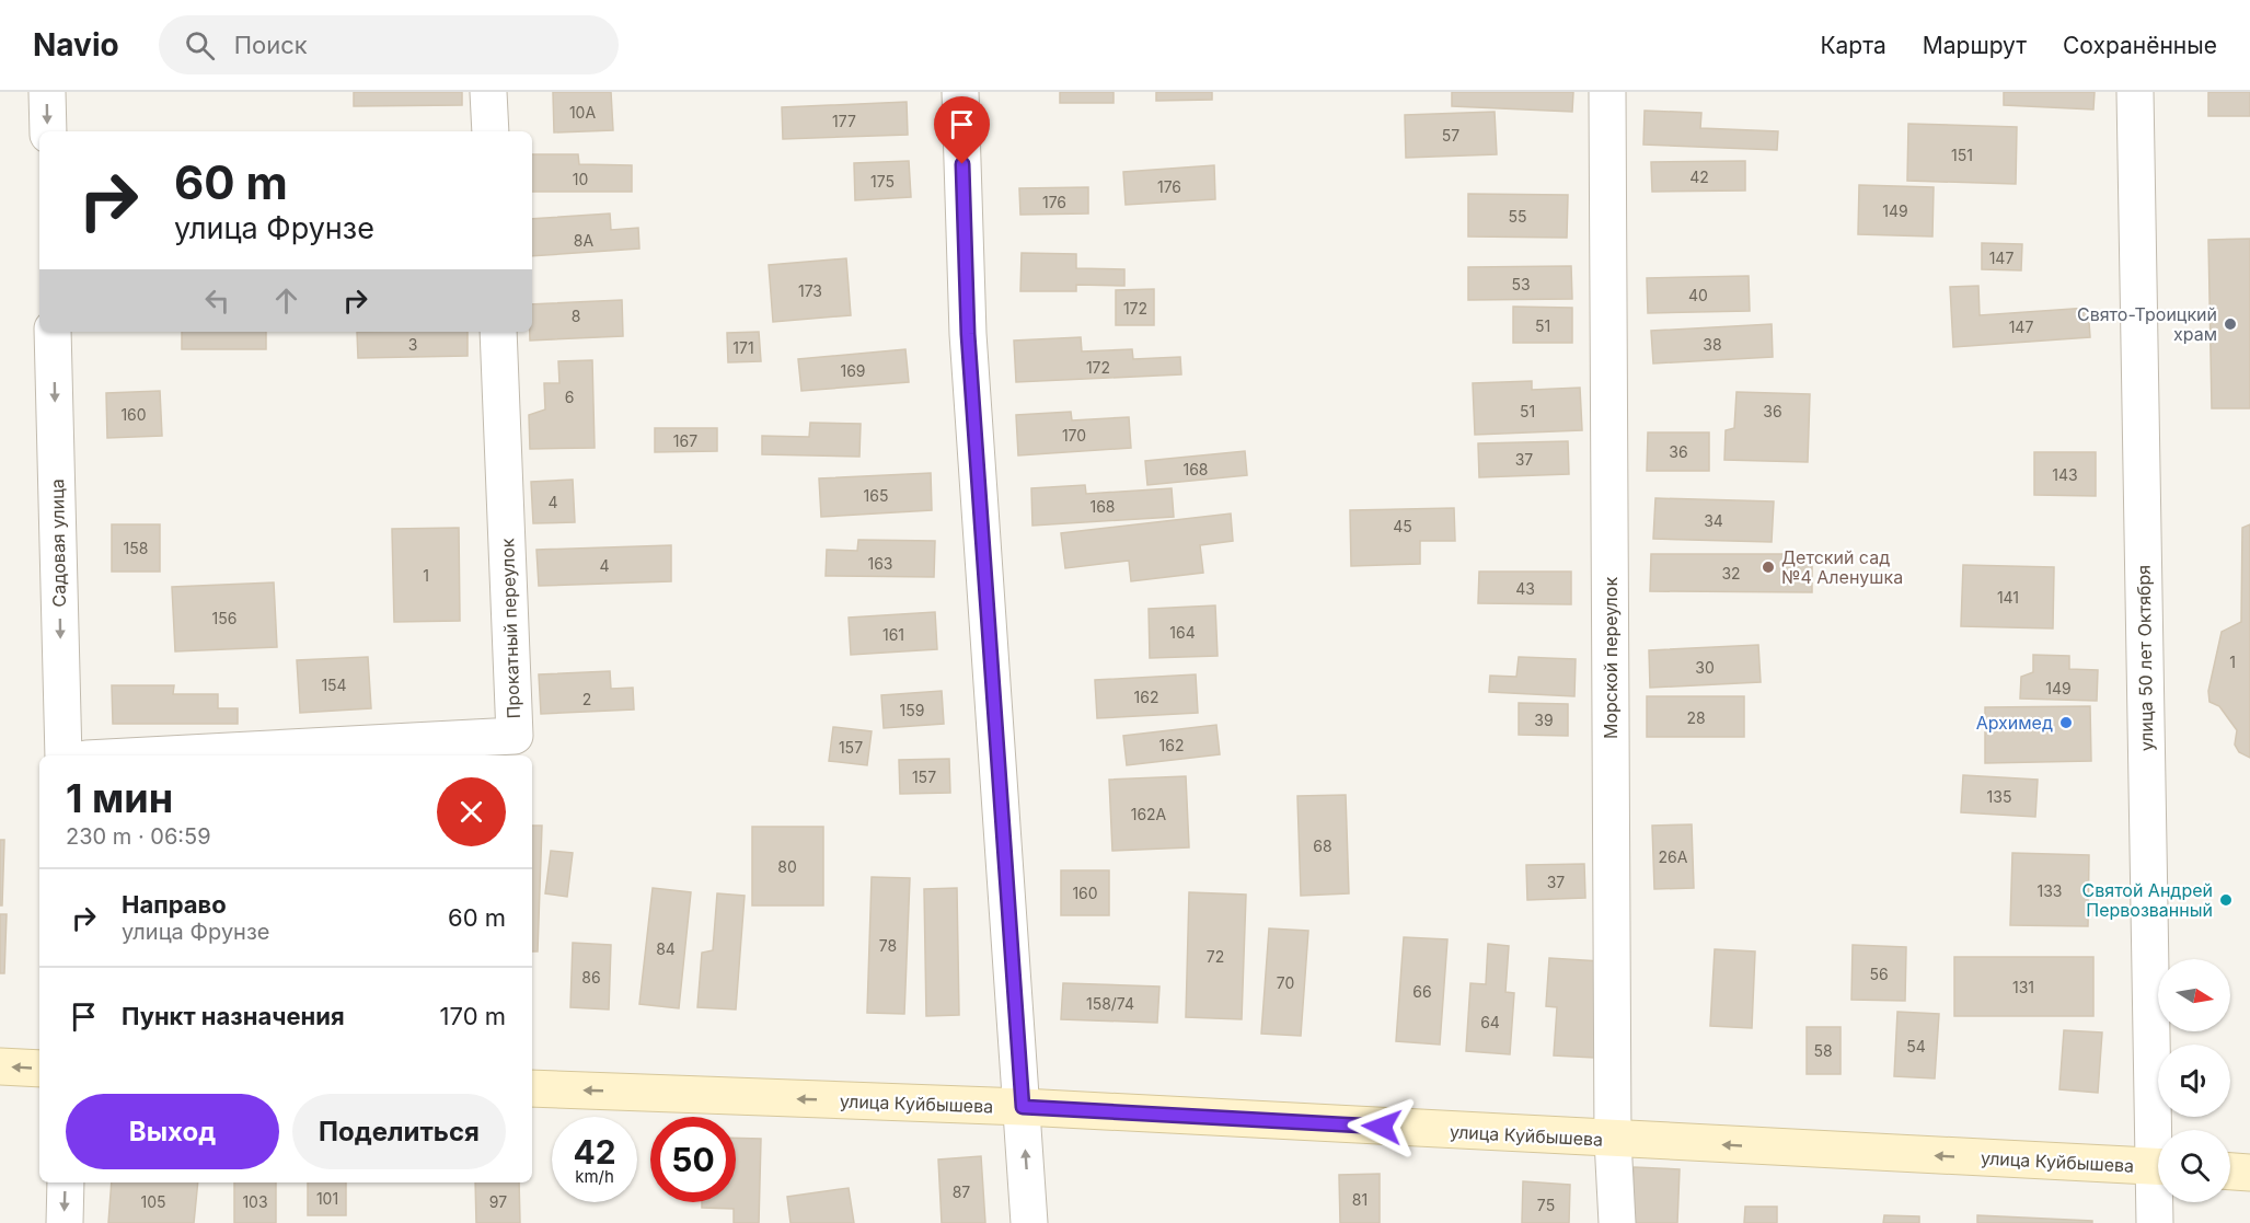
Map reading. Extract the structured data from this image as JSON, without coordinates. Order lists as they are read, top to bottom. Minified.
{"streets":{"main road":["улица Куйбышева"],"street":["Садовая улица","Прокатный переулок","Морской переулок","улица 50 лет Октября"]},"crossings":[["Морской переулок","улица Куйбышева"]],"one_way":["Садовая улица","улица Куйбышева"],"places":["Свято-Троицкий храм","Детский сад №4 Аленушка","Архимед","Святой Андрей Первозванный"],"house_numbers":["10А","177","57","151","42","10","175","176","176","149","55","8А","147","53","173","40","172","8","51","147","3","38","171","172","169","6","51","36","160","170","167","36","37","168","143","165","4","168","34","45","158","163","4","32","1","43","141","156","164","161","1","30","154","149","162","2","159","28","39","162","157","157","135","162А","68","26А","80","37","133","160","78","84","72","56","86","70","131","66","158/74","64","54","58","87","101","81","105","103","97","75"],"north":"right","page":{"header":"Navio","search":"Поиск","nav":["Карта","Маршрут","Сохранённые"],"turn":["60 m","улица Фрунзе"],"heading":["1 мин","230 m · 06:59"],"list":[{"name":"Направо","note":"улица Фрунзе","value":"60 m"},{"name":"Пункт назначения","value":"170 m"}],"buttons":["Выход","Поделиться"],"speed":"42 km/h","limit":"50"}}
